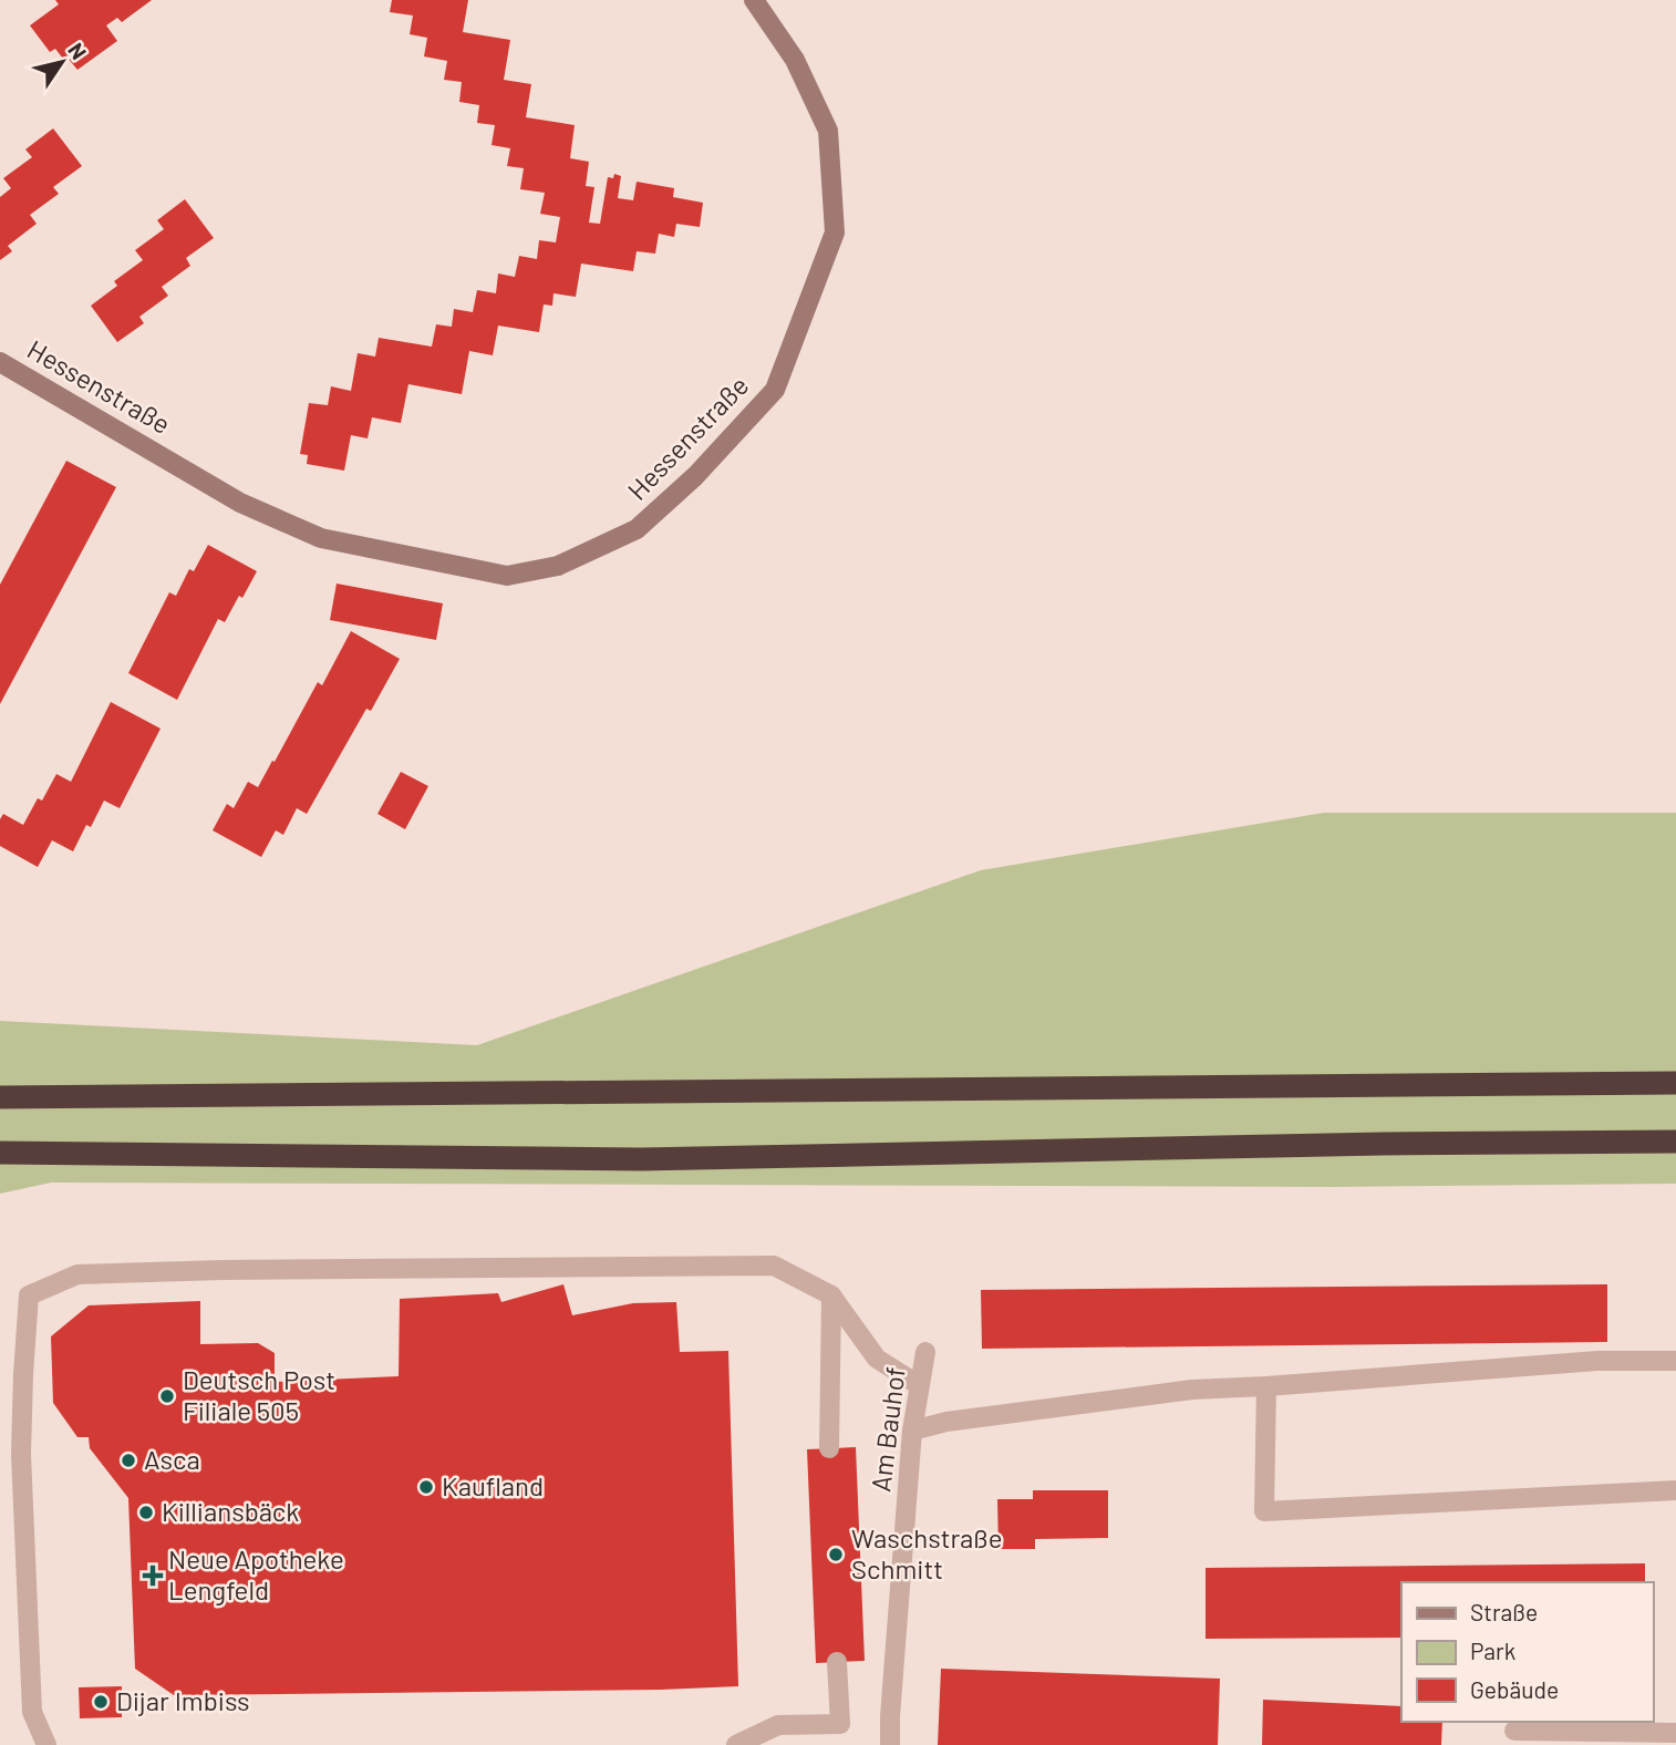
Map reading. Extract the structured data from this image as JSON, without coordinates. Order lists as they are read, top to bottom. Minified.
{"streets":{"street":["Hessenstraße","Am Bauhof"]},"places":{"other":["Deutsch Post Filiale 505","Asca","Kaufland","Killiansbäck","Waschstraße Schmitt","Dijar Imbiss"],"health":["Neue Apotheke Lengfeld"]},"legend":["Straße","Park","Gebäude"],"north":"top right"}
